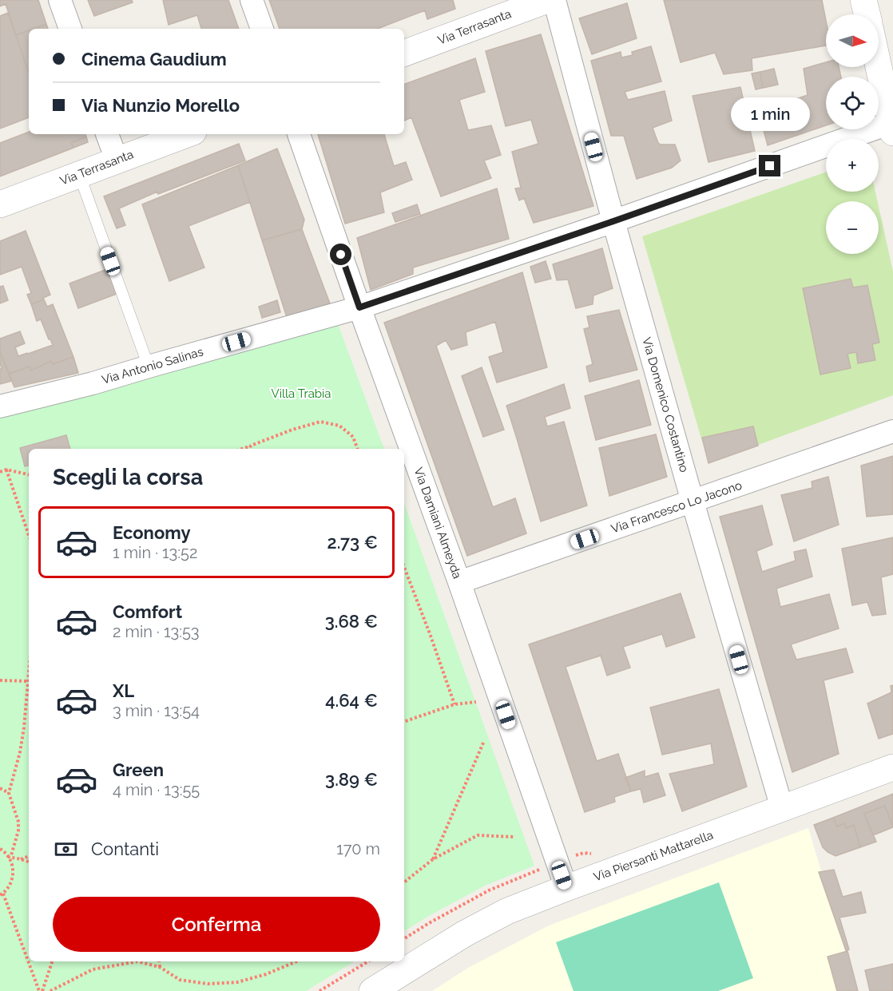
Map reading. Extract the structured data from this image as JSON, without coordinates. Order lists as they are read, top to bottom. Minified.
{"streets":{"street":["Via Terrasanta","Via Antonio Salinas","Via Domenico Costantino","Via Francesco Lo Jacono","Via Damiani Almeyda","Via Piersanti Mattarella"]},"crossings":[["Via Antonio Salinas","Via Domenico Costantino"],["Via Antonio Salinas","Via Damiani Almeyda"],["Via Domenico Costantino","Via Francesco Lo Jacono"],["Via Domenico Costantino","Via Piersanti Mattarella"],["Via Francesco Lo Jacono","Via Damiani Almeyda"],["Via Damiani Almeyda","Via Piersanti Mattarella"]],"parks":["Villa Trabia"],"north":"right","page":{"map_buttons":["+","−"],"banner":["Cinema Gaudium","Via Nunzio Morello"],"bubble":"1 min","heading":"Scegli la corsa","list":[{"name":"Economy","note":"1 min · 13:52","value":"2.73 €"},{"name":"Comfort","note":"2 min · 13:53","value":"3.68 €"},{"name":"XL","note":"3 min · 13:54","value":"4.64 €"},{"name":"Green","note":"4 min · 13:55","value":"3.89 €"}],"pay":["Contanti","170 m"],"buttons":"Conferma"}}
